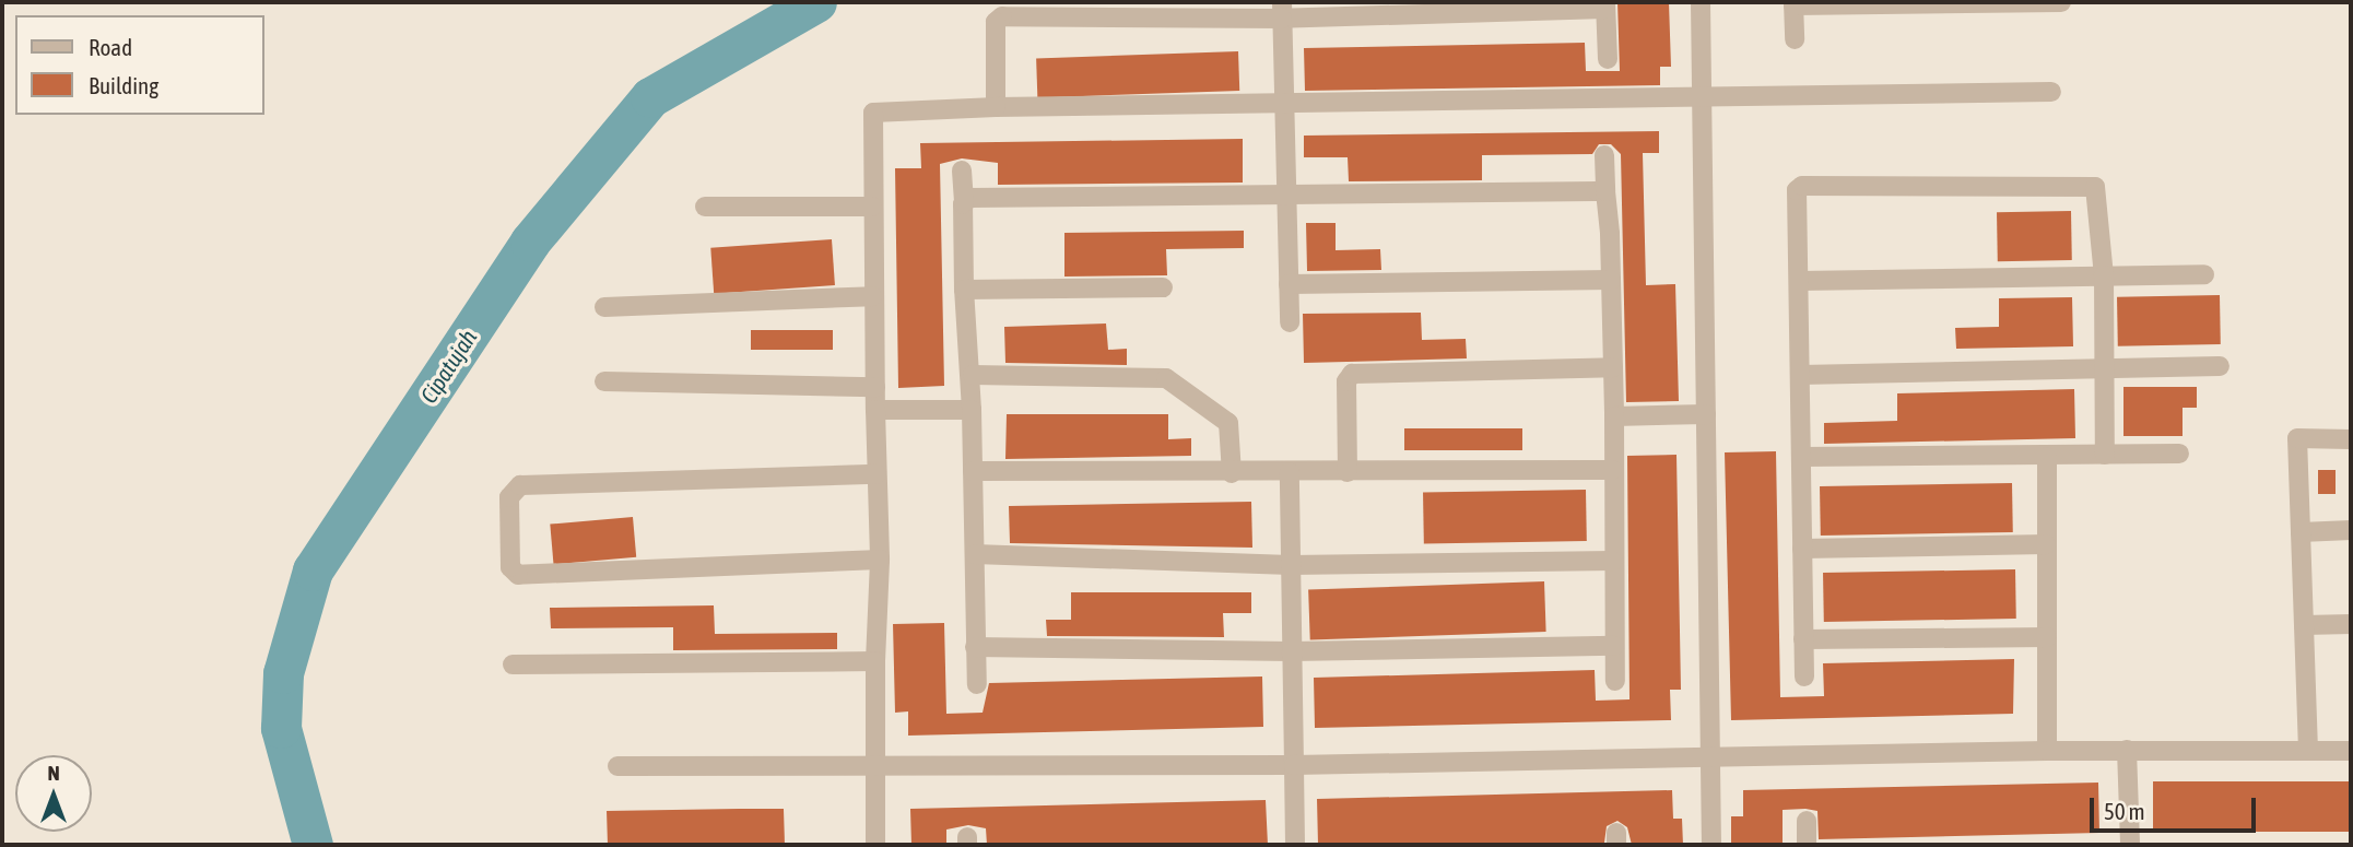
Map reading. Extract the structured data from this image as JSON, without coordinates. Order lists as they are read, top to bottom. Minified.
{"water":["Cipatujah"],"legend":["Road","Building"],"scale_bar":"50 m","north":"top"}
